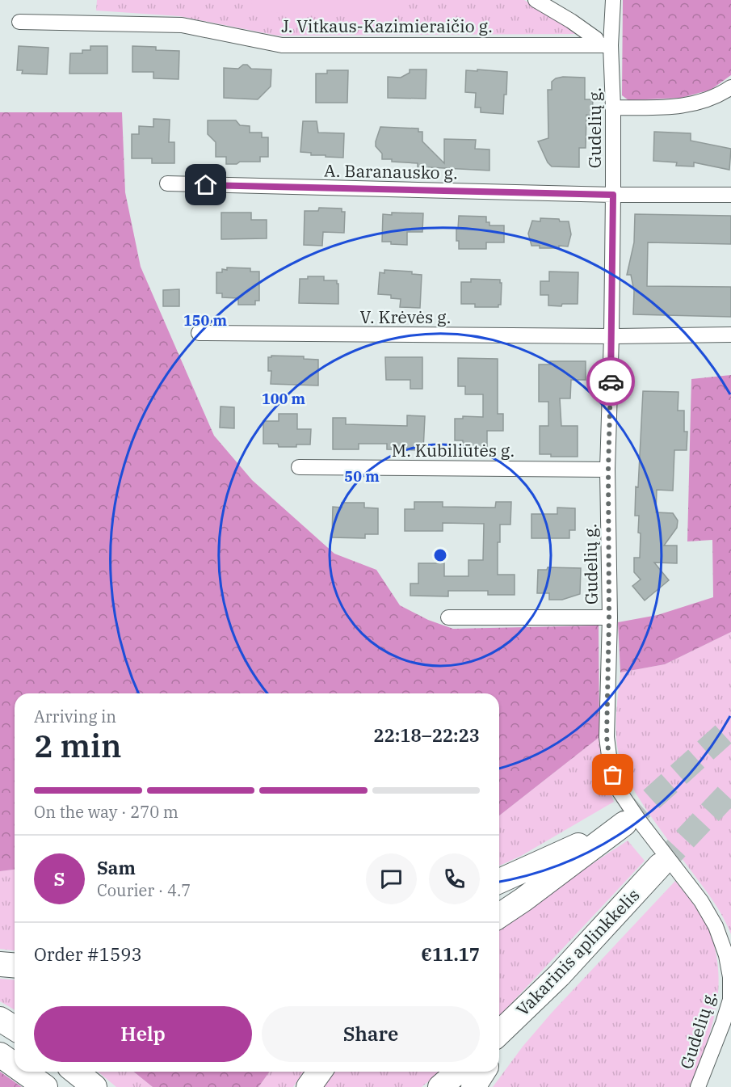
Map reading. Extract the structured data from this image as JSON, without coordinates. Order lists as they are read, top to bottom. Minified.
{"streets":{"highway":["Vakarinis aplinkkelis"],"street":["J. Vitkaus-Kazimieraičio g.","Gudelių g.","A. Baranausko g.","V. Krėvės g.","M. Kubiliūtės g."]},"crossings":[["J. Vitkaus-Kazimieraičio g.","Gudelių g."],["Gudelių g.","A. Baranausko g."],["Gudelių g.","V. Krėvės g."],["Gudelių g.","M. Kubiliūtės g."]],"page":{"heading":["2 min","Arriving in","22:18–22:23"],"panel":["Sam","Courier · 4.7","Order #1593","€11.17"],"bar":"On the way · 270 m","round":"S","buttons":["Help","Share"]},"rings":["150 m","100 m","50 m"]}
